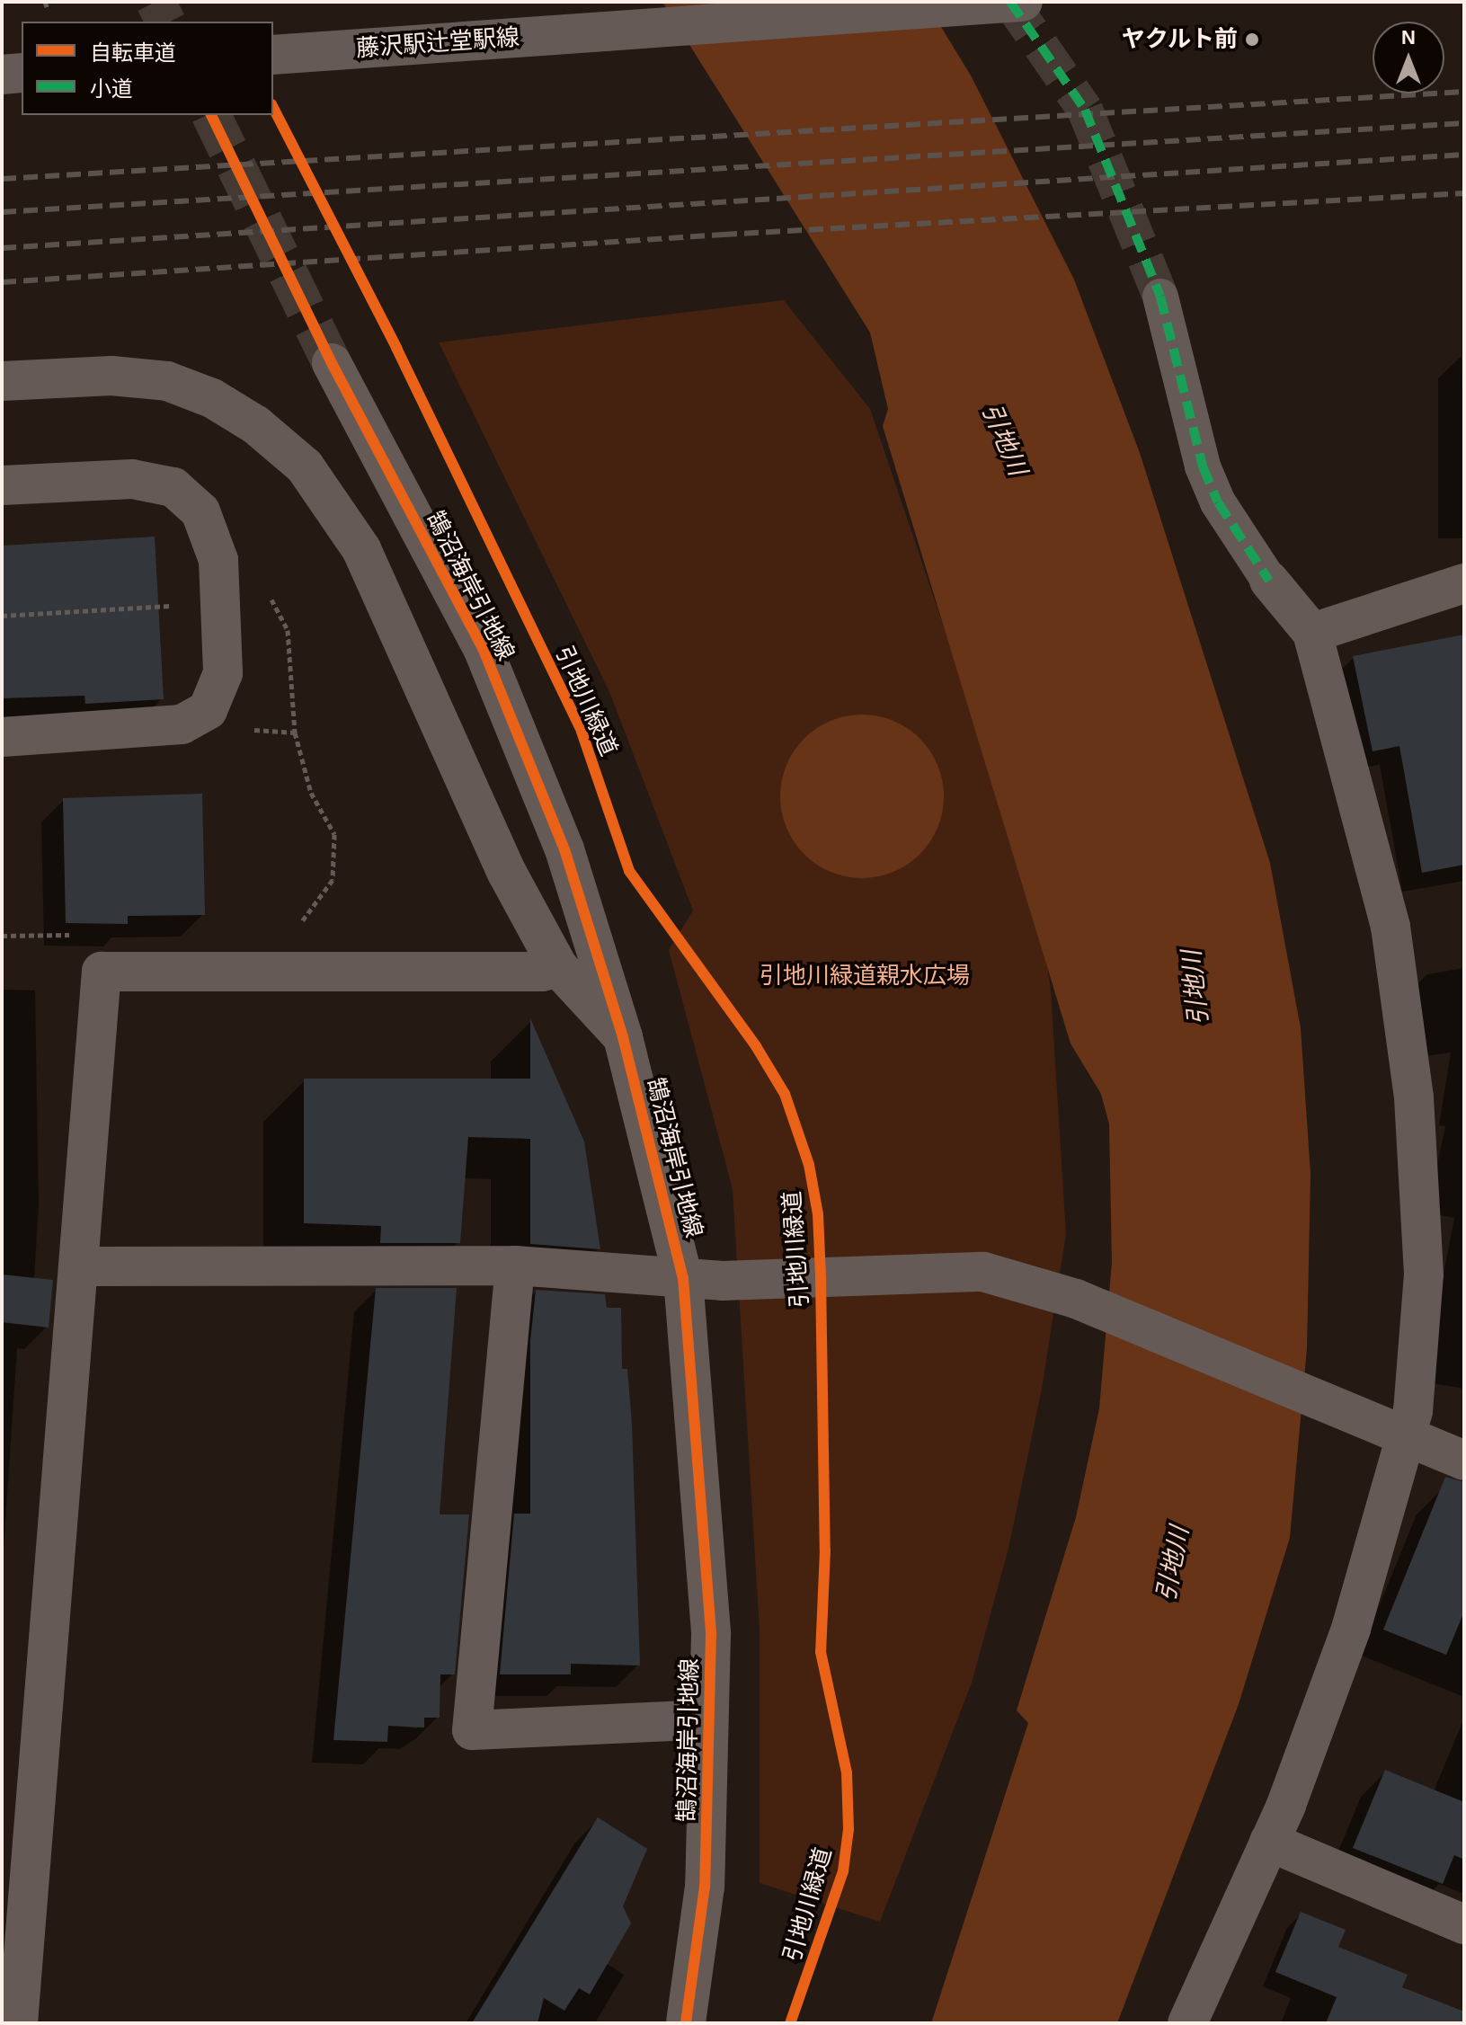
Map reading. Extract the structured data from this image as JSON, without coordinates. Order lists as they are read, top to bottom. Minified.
{"streets":{"street":["藤沢駅辻堂駅線","鵠沼海岸引地線"],"cycle path":["引地川緑道"]},"water":["引地川"],"parks":["引地川緑道親水広場"],"places":["ヤクルト前"],"legend":["自転車道","小道"],"north":"top"}
